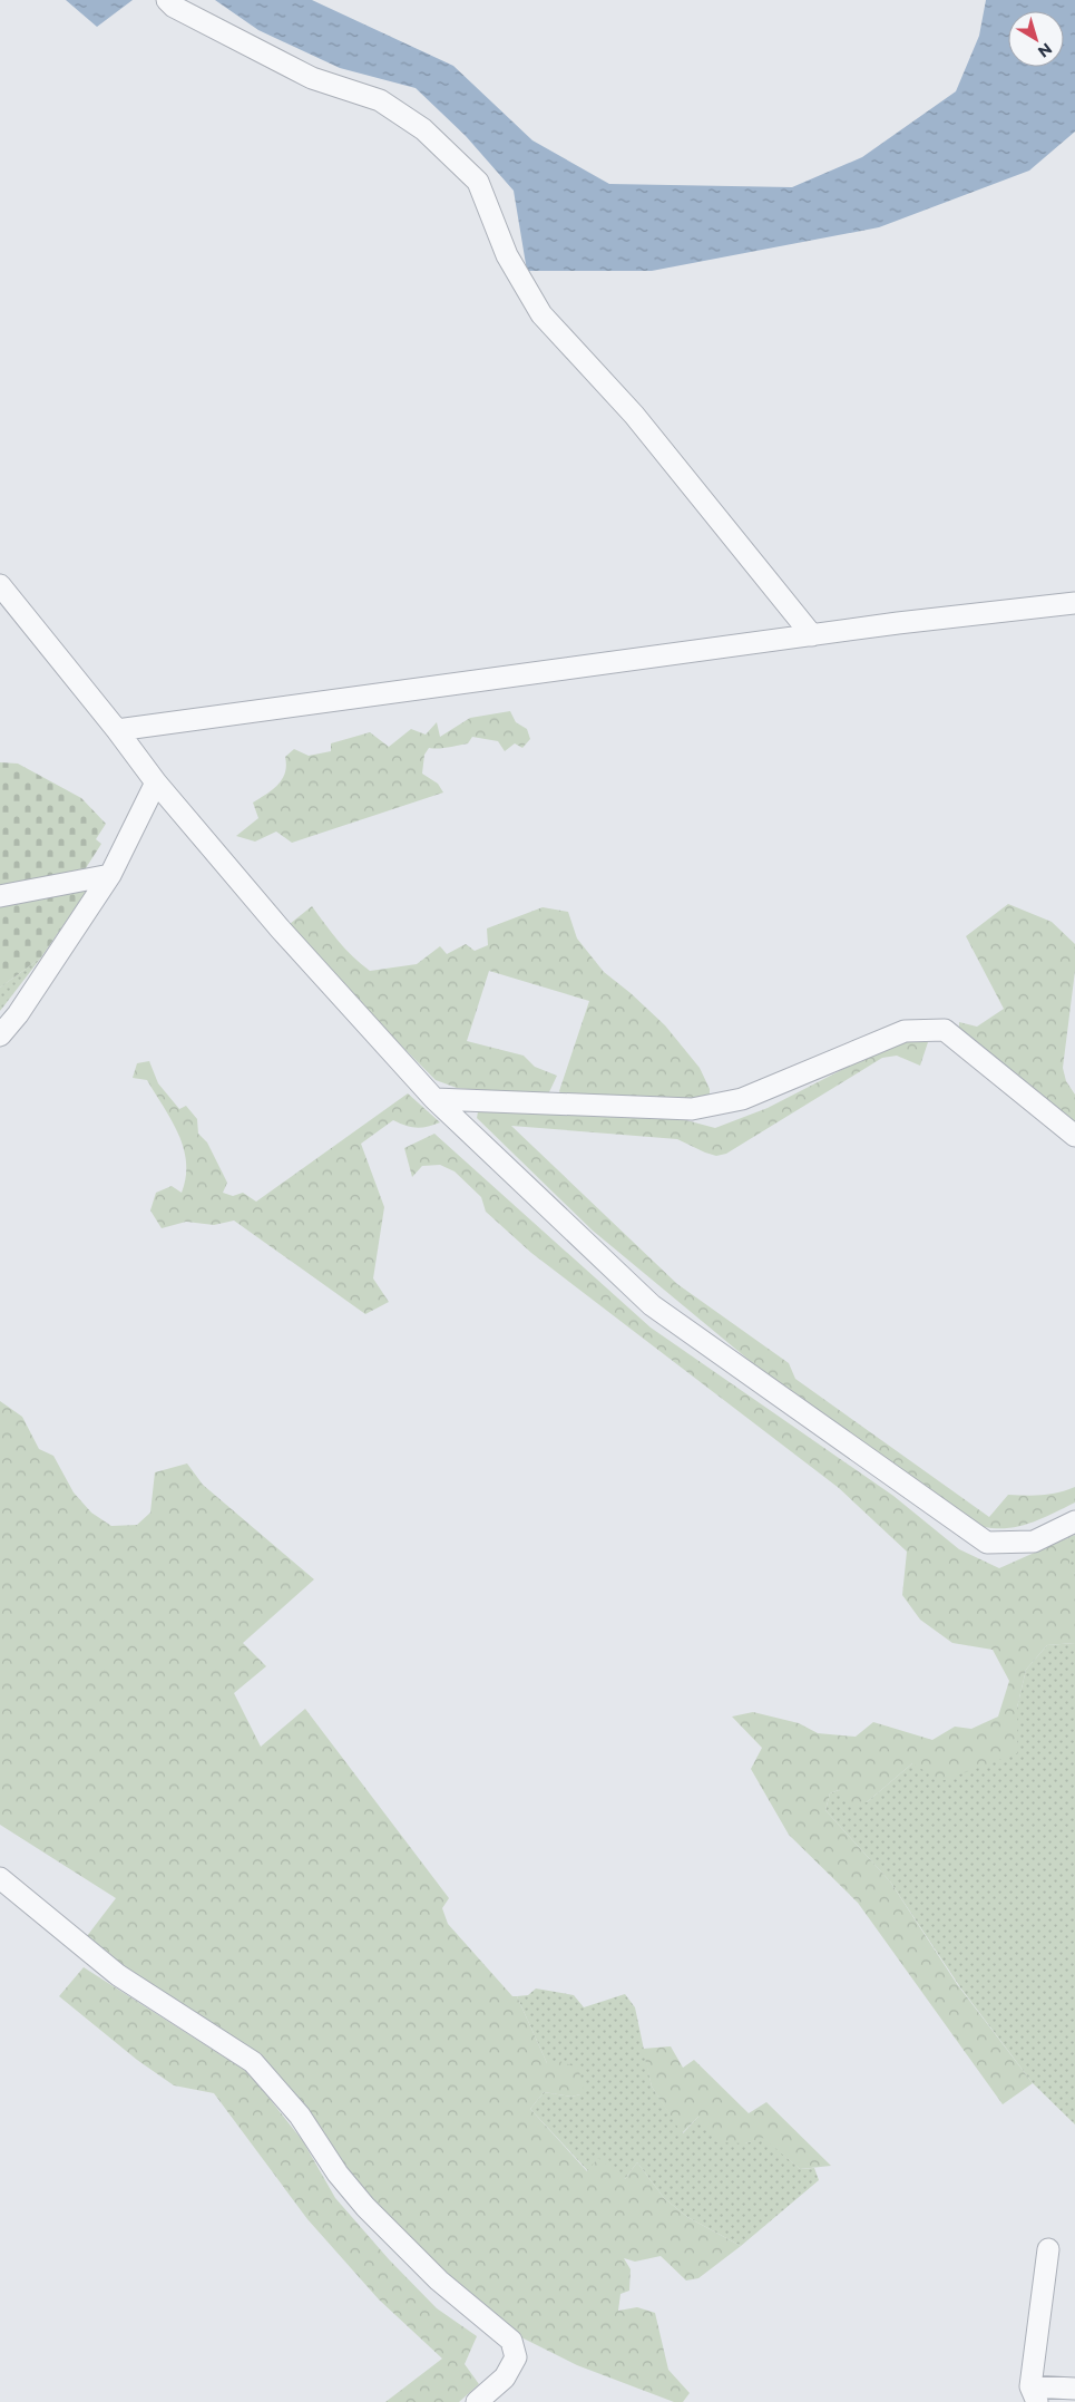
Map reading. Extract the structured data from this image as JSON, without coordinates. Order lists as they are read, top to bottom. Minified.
{"north":"bottom right"}
